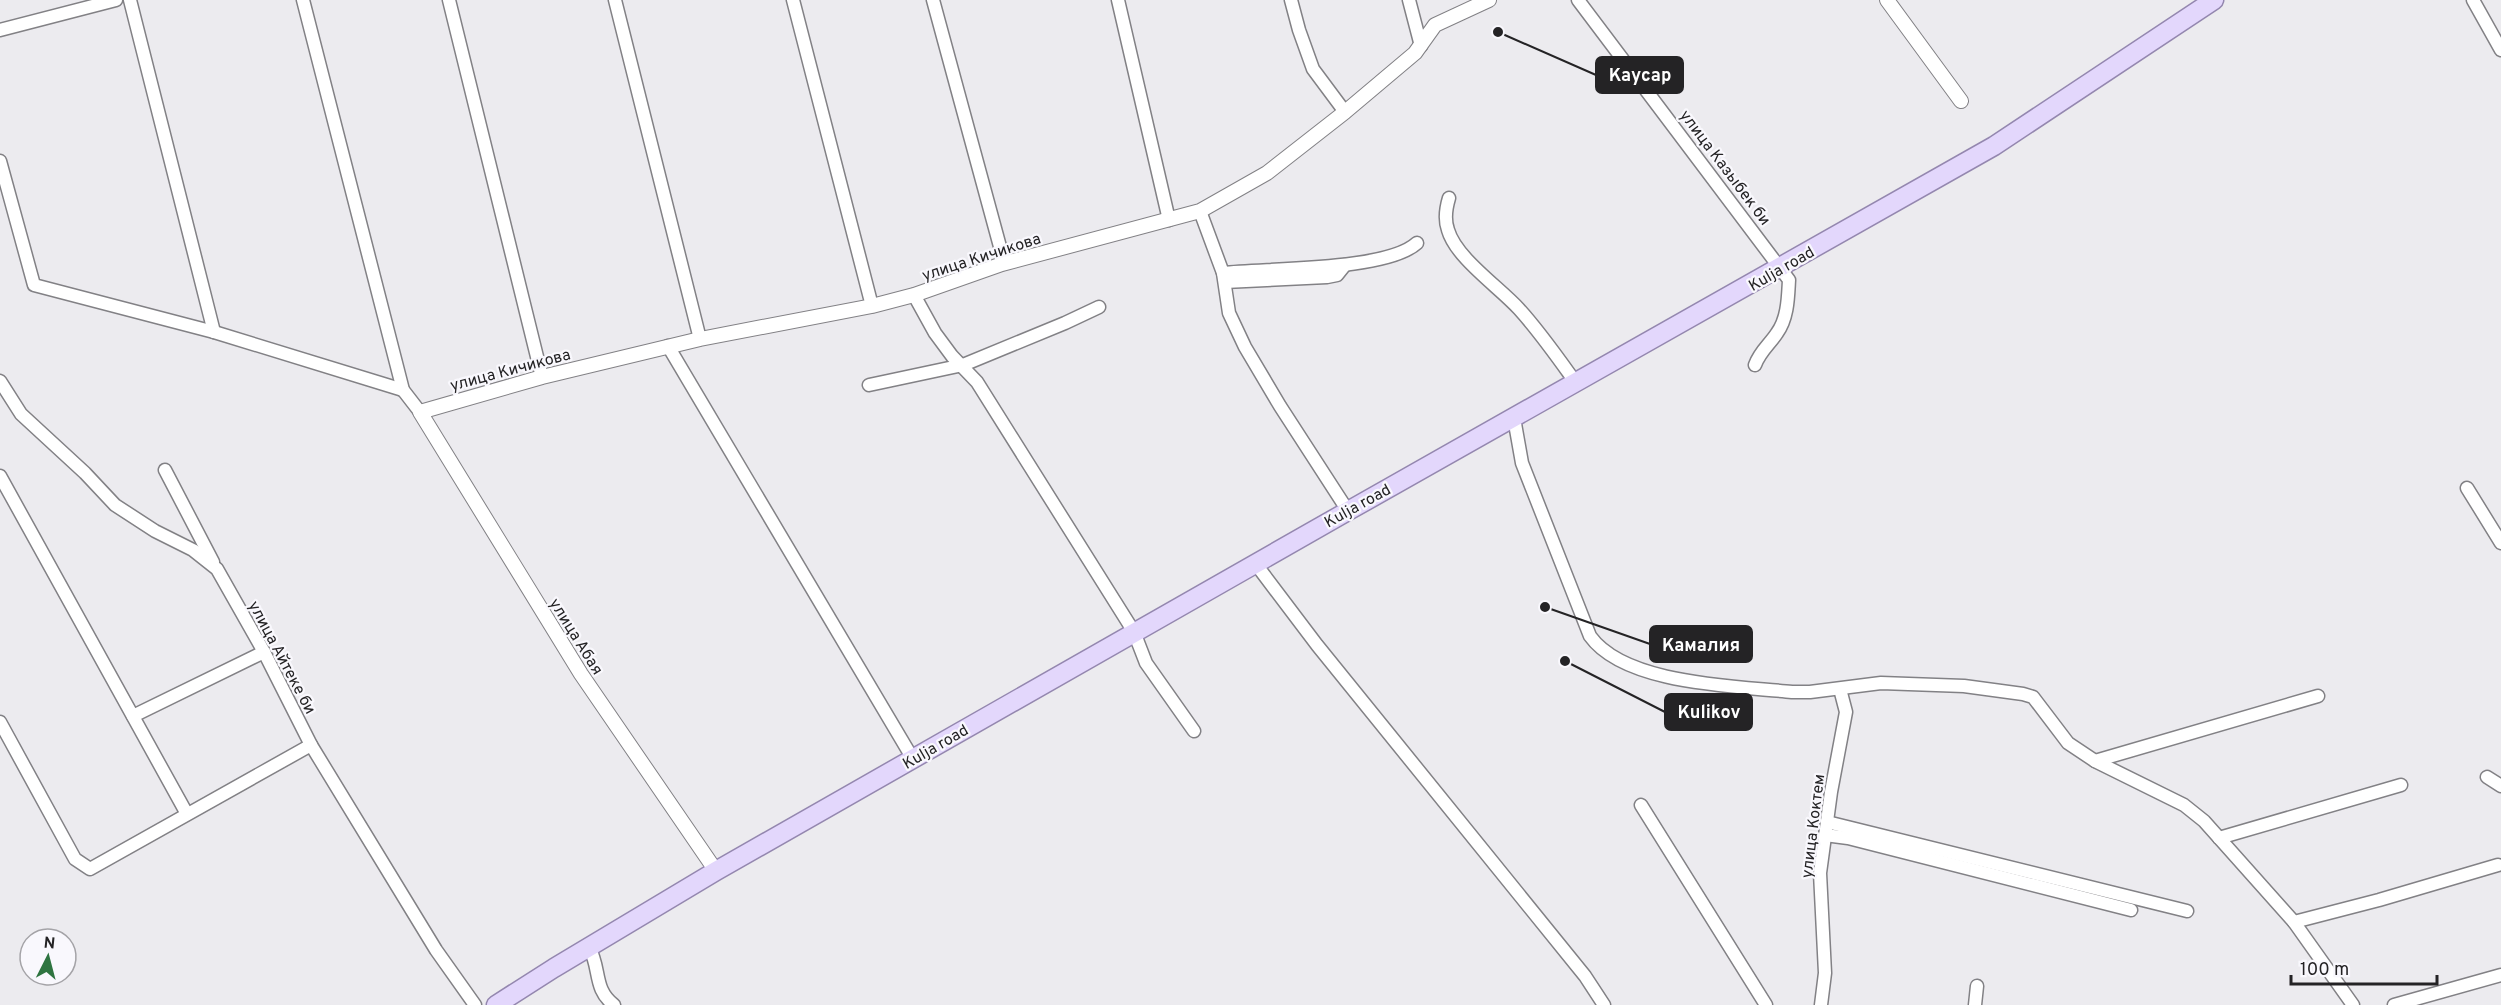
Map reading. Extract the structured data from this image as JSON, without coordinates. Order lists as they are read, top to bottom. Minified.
{"streets":{"main road":["Kulja road"],"street":["улица Казыбек би","улица Кичикова","улица Абая","улица Айтеке би","улица Коктем"]},"crossings":[["улица Казыбек би","Kulja road"],["улица Кичикова","улица Абая"],["Kulja road","улица Абая"]],"places":["Каусар","Камалия","Kulikov"],"scale_bar":"100 m","north":"top"}
